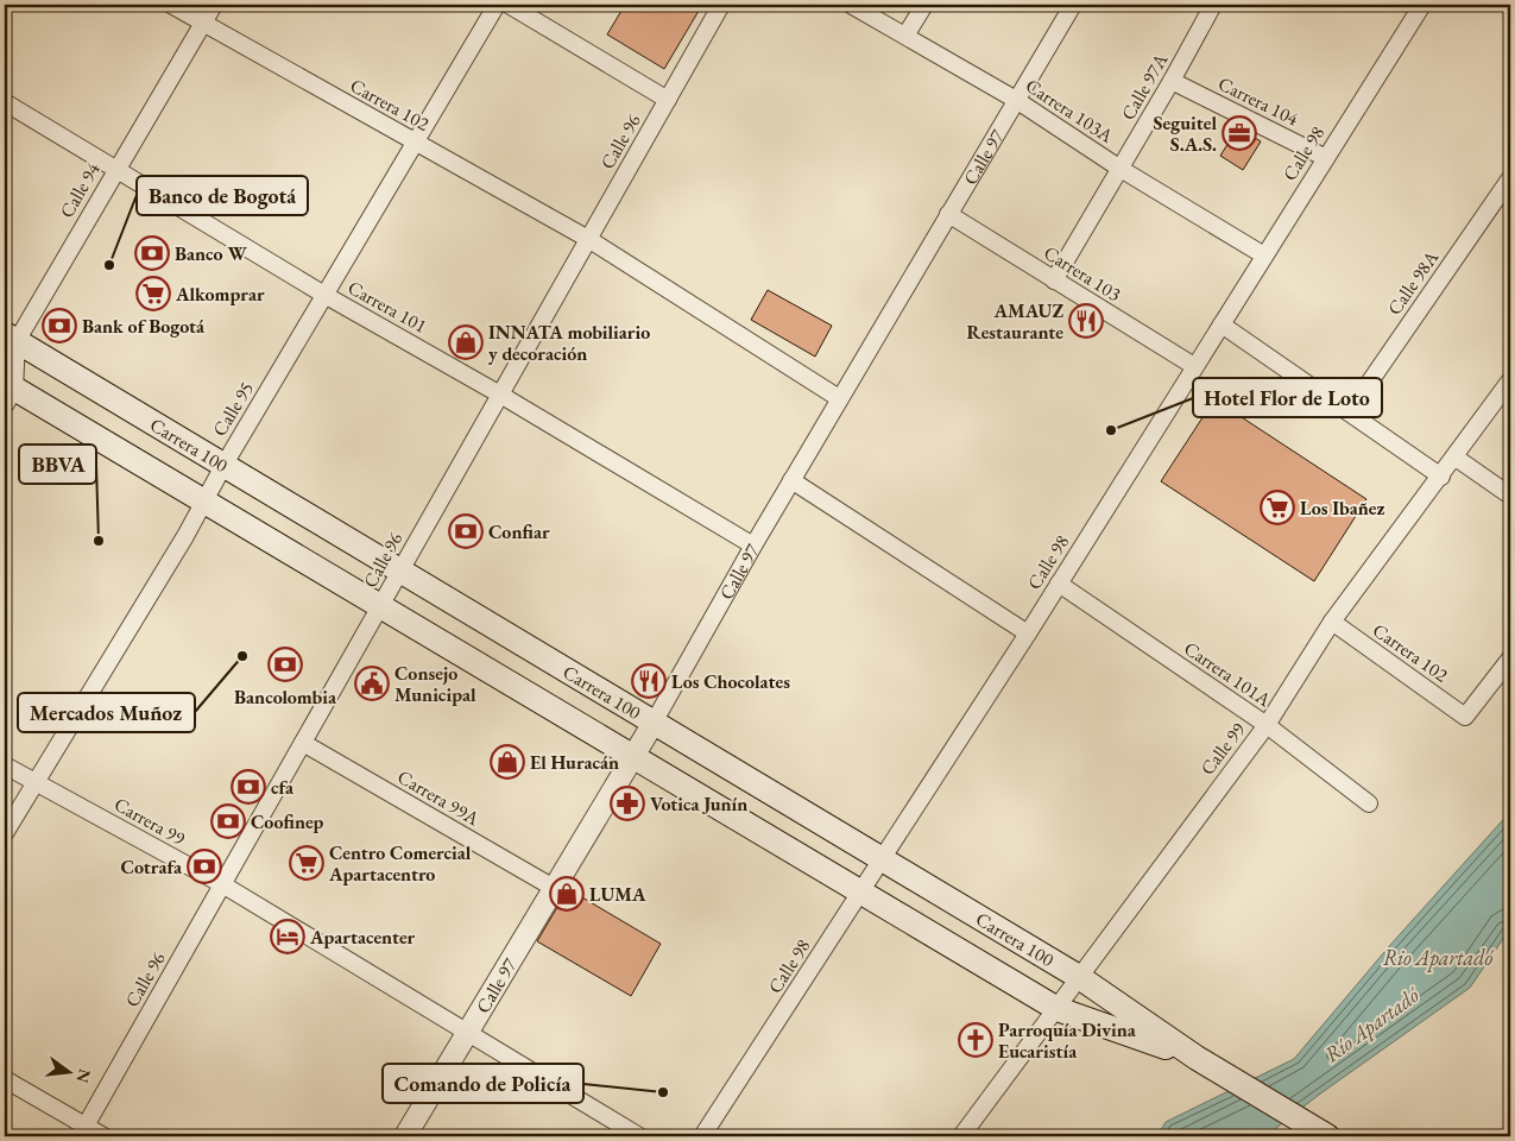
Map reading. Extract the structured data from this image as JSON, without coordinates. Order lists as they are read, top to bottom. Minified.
{"streets":{"main road":["Carrera 100"],"street":["Calle 97A","Carrera 104","Carrera 102","Carrera 103A","Calle 96","Calle 98","Calle 97","Calle 94","Carrera 103","Calle 98A","Carrera 101","Calle 95","Carrera 101A","Calle 99","Carrera 99A","Carrera 99"]},"crossings":[["Calle 97A","Carrera 104"],["Calle 97A","Carrera 103A"],["Calle 97A","Carrera 103"],["Carrera 104","Calle 98"],["Carrera 102","Calle 96"],["Carrera 102","Calle 97"],["Carrera 102","Calle 94"],["Carrera 102","Calle 95"],["Carrera 102","Calle 99"],["Carrera 103A","Calle 98"],["Carrera 103A","Calle 97"],["Calle 96","Carrera 101"],["Calle 96","Carrera 100"],["Calle 96","Carrera 99A"],["Calle 96","Carrera 99"],["Calle 98","Carrera 103"],["Calle 98","Carrera 100"],["Calle 98","Carrera 101A"],["Calle 97","Carrera 103"],["Calle 97","Carrera 101"],["Calle 97","Carrera 100"],["Calle 97","Carrera 99A"],["Calle 97","Carrera 99"],["Calle 94","Carrera 101"],["Calle 94","Carrera 100"],["Carrera 101","Calle 95"],["Calle 95","Carrera 100"],["Calle 95","Carrera 99"],["Carrera 100","Calle 99"],["Carrera 101A","Calle 99"]],"water":["Rio Apartadó","Río Apartadó"],"places":{"office":["Seguitel S.A.S."],"bank":["Banco W","Bank of Bogotá","Confiar","Bancolombia","cfa","Coofinep","Cotrafa"],"other":["Banco de Bogotá","Hotel Flor de Loto","BBVA","Mercados Muñoz","Comando de Policía"],"supermarket":["Alkomprar","Los Ibañez","Centro Comercial Apartacentro"],"restaurant":["AMAUZ Restaurante","Los Chocolates"],"shop":["INNATA mobiliario y decoración","El Huracán","LUMA"],"public building":["Consejo Municipal"],"pharmacy":["Votica Junín"],"hotel":["Apartacenter"],"church":["Parroquía Divina Eucaristía"]},"north":"right"}
